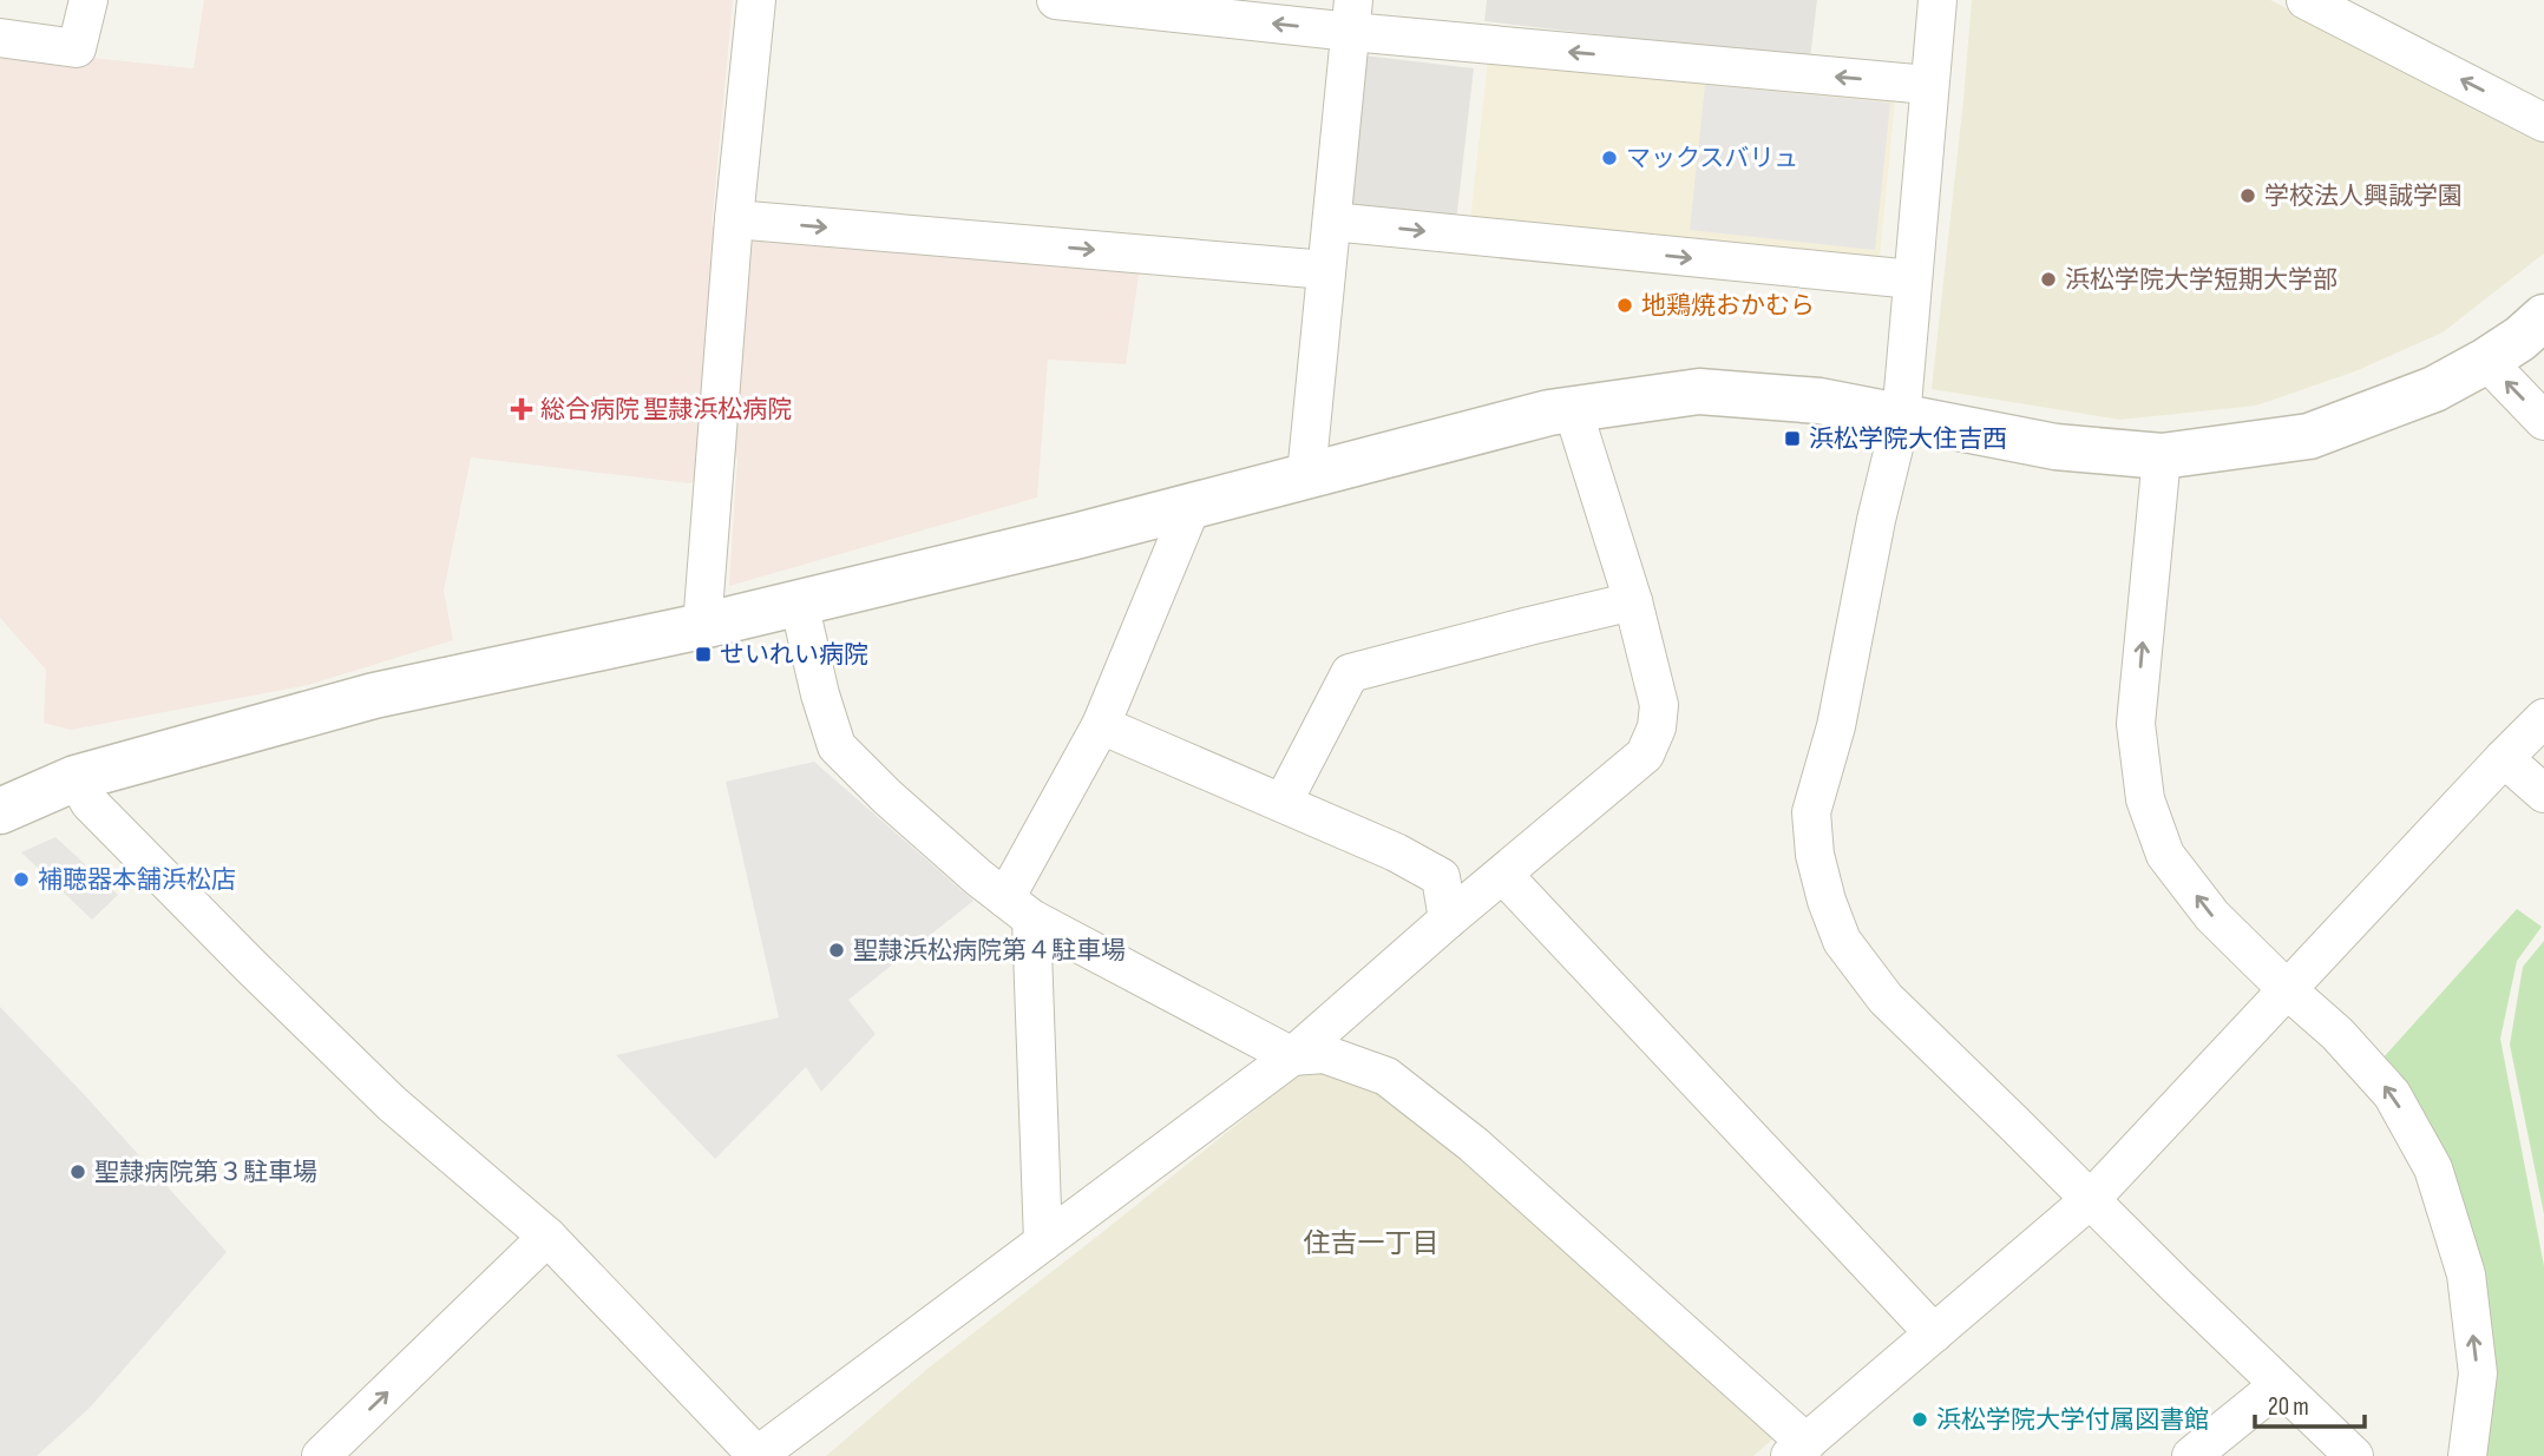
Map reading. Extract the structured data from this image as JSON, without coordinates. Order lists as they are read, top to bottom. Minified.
{"districts":["住吉一丁目"],"places":{"other":["マックスバリュ","学校法人興誠学園","浜松学院大学短期大学部","地鶏焼おかむら","補聴器本舗浜松店","聖隷浜松病院第４駐車場","聖隷病院第３駐車場","浜松学院大学付属図書館"],"health":["総合病院 聖隷浜松病院"],"transit":["浜松学院大住吉西","せいれい病院"]},"scale_bar":"20 m"}
